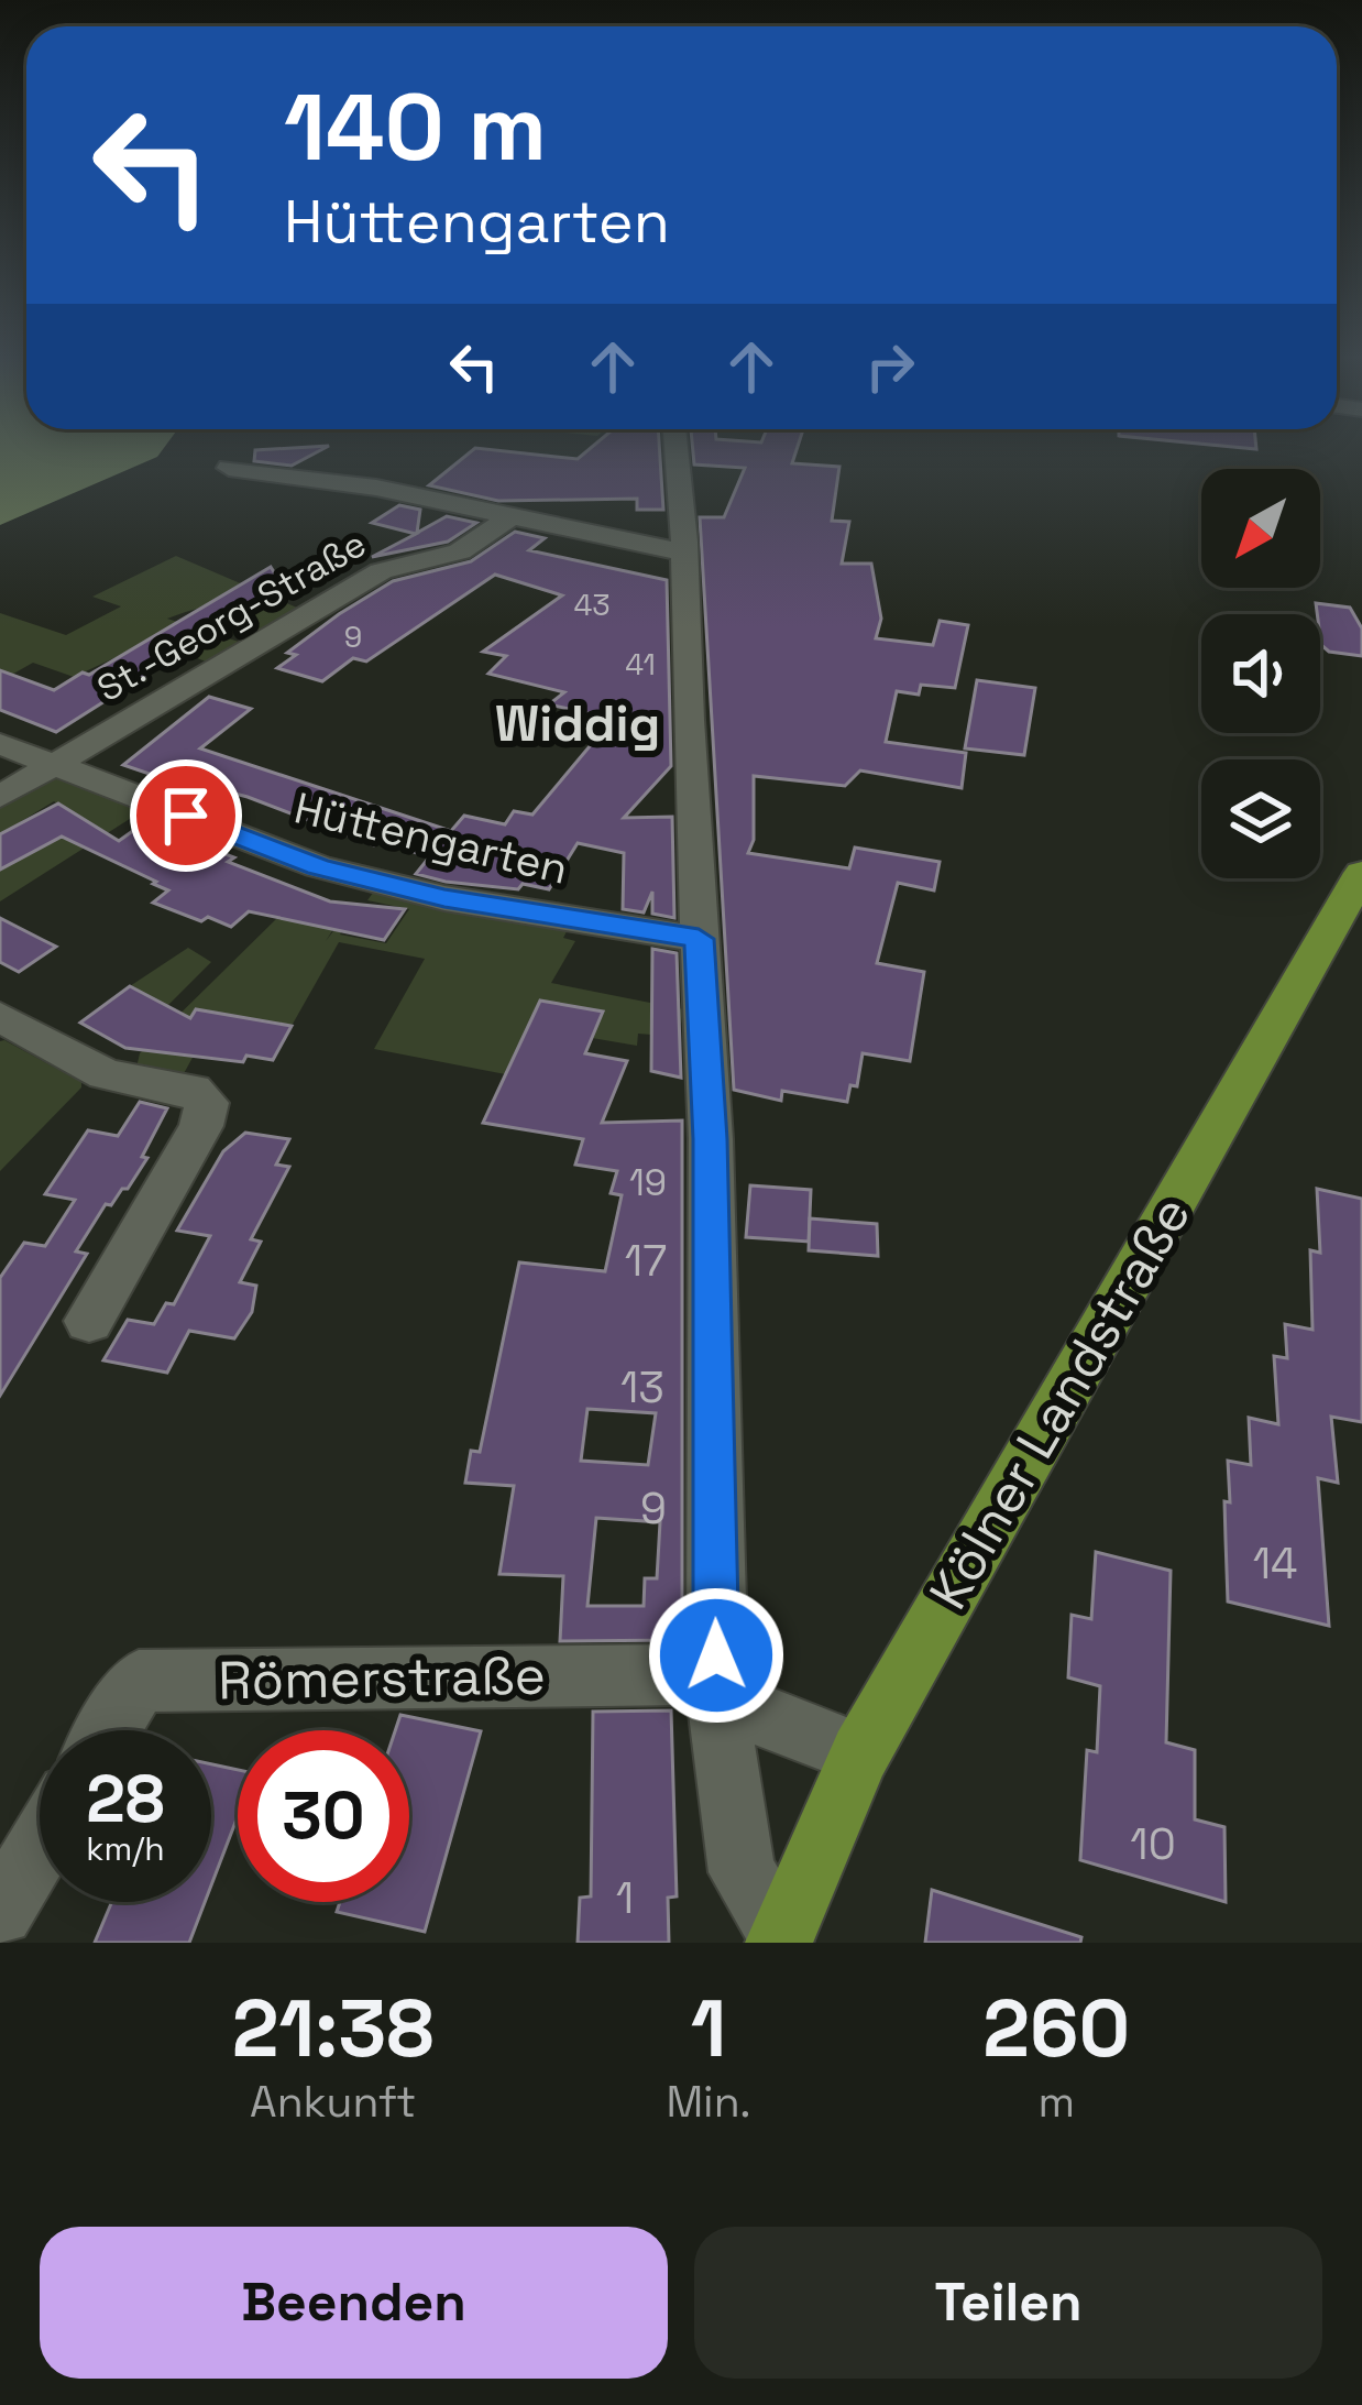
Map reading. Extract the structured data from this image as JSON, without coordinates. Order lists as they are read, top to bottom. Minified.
{"streets":{"main road":["Kölner Landstraße"],"street":["St.-Georg-Straße","Hüttengarten","Römerstraße"]},"crossings":[["St.-Georg-Straße","Hüttengarten"],["Kölner Landstraße","Römerstraße"]],"districts":["Widdig"],"house_numbers":["43","9","41","19","17","13","9","14","10","1"],"north":"bottom left","page":{"turn":["140 m","Hüttengarten"],"speed":"28 km/h","limit":"30","eta":["21:38","Ankunft","1","Min.","260","m"],"buttons":["Beenden","Teilen"]}}
